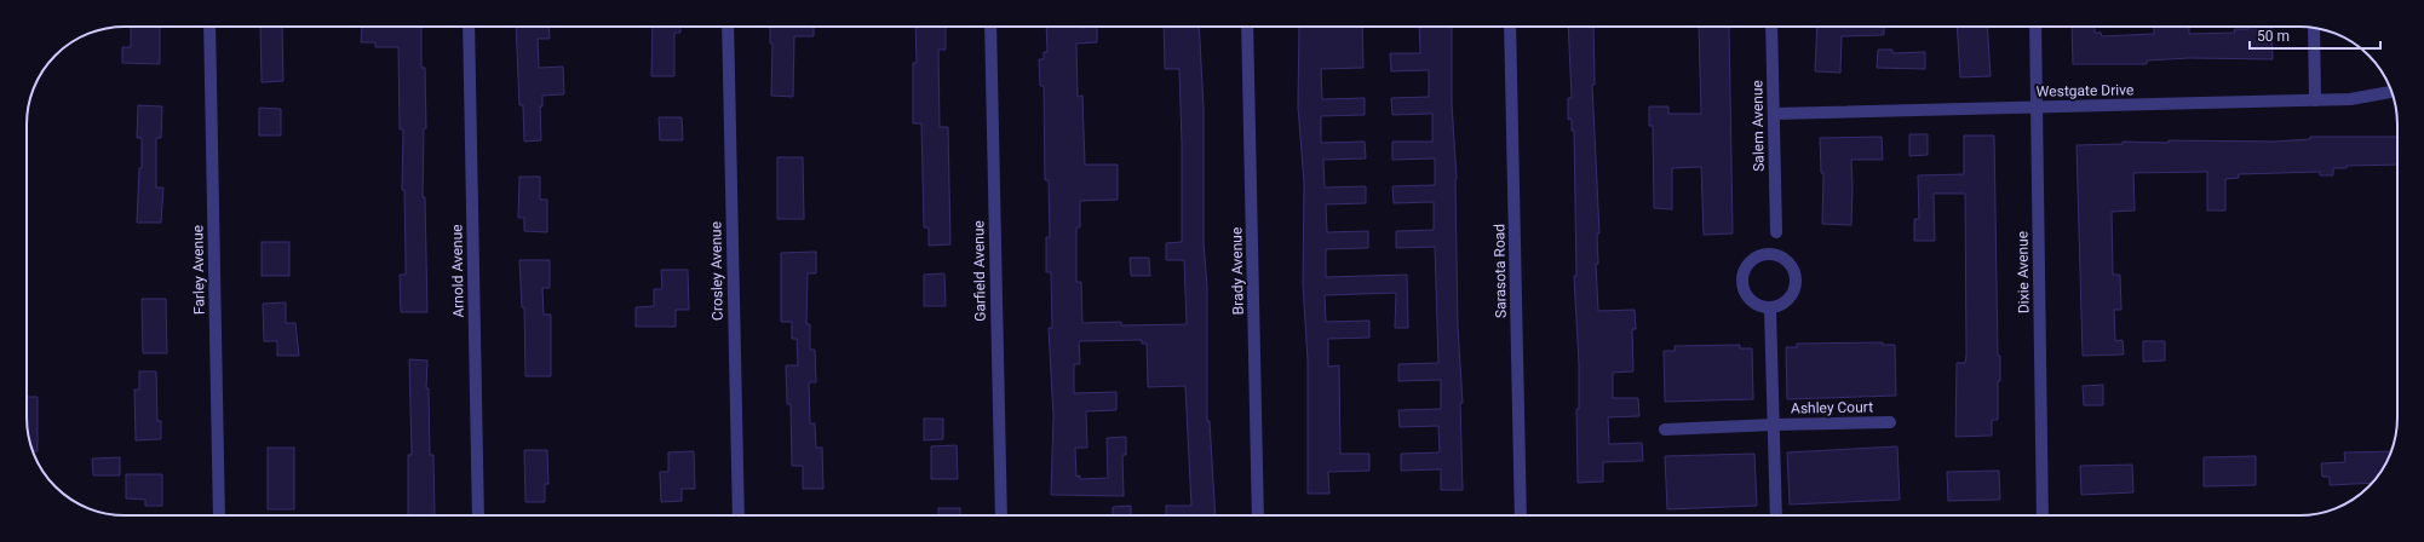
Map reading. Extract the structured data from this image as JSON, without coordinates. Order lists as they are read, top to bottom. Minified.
{"streets":{"street":["Westgate Drive","Salem Avenue","Farley Avenue","Arnold Avenue","Crosley Avenue","Garfield Avenue","Brady Avenue","Sarasota Road","Dixie Avenue","Ashley Court"]},"crossings":[["Westgate Drive","Salem Avenue"],["Westgate Drive","Dixie Avenue"]],"scale_bar":"50 m"}
